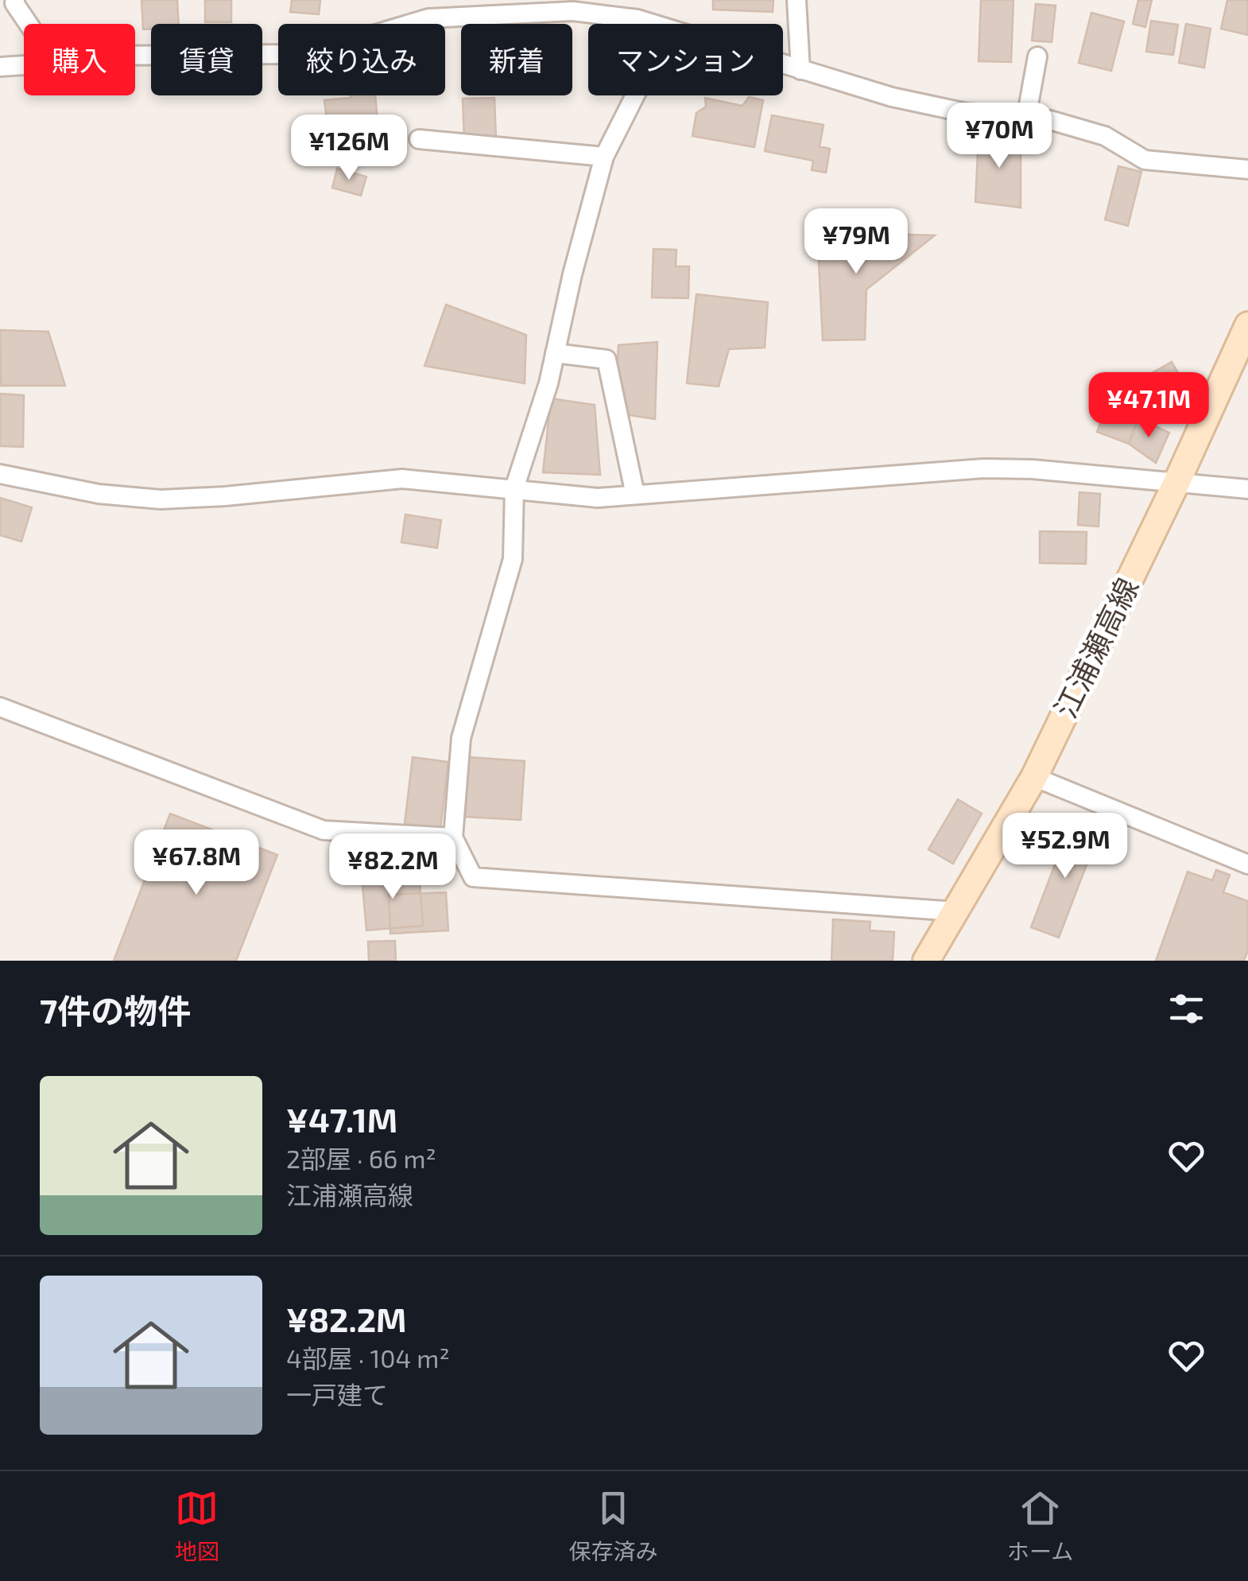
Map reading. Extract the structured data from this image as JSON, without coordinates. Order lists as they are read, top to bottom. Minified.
{"streets":{"main road":["江浦瀬高線"]},"page":{"chip":["購入","賃貸","絞り込み","新着","マンション"],"price":["¥70M","¥126M","¥79M","¥47.1M","¥52.9M","¥67.8M","¥82.2M"],"heading":"7件の物件","list":[{"name":"¥47.1M","note":"2部屋 · 66 m² · 江浦瀬高線"},{"name":"¥82.2M","note":"4部屋 · 104 m² · 一戸建て"}],"tabs":["地図","保存済み","ホーム"]}}
